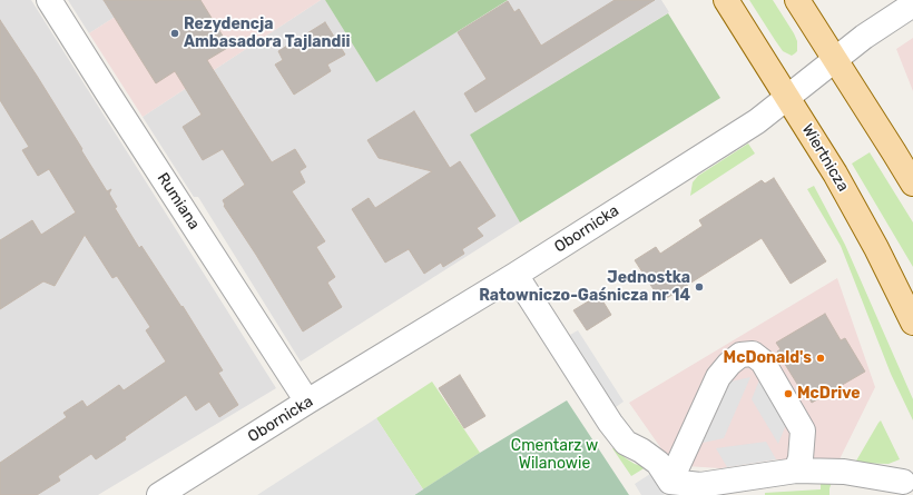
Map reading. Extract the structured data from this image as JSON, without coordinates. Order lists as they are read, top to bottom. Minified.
{"streets":{"main road":["Wiertnicza"],"street":["Rumiana","Obornicka"]},"crossings":[["Wiertnicza","Obornicka"],["Rumiana","Obornicka"]],"parks":["Cmentarz w Wilanowie"],"places":["Rezydencja Ambasadora Tajlandii","Jednostka Ratowniczo-Gaśnicza nr 14","McDonald's","McDrive"]}
